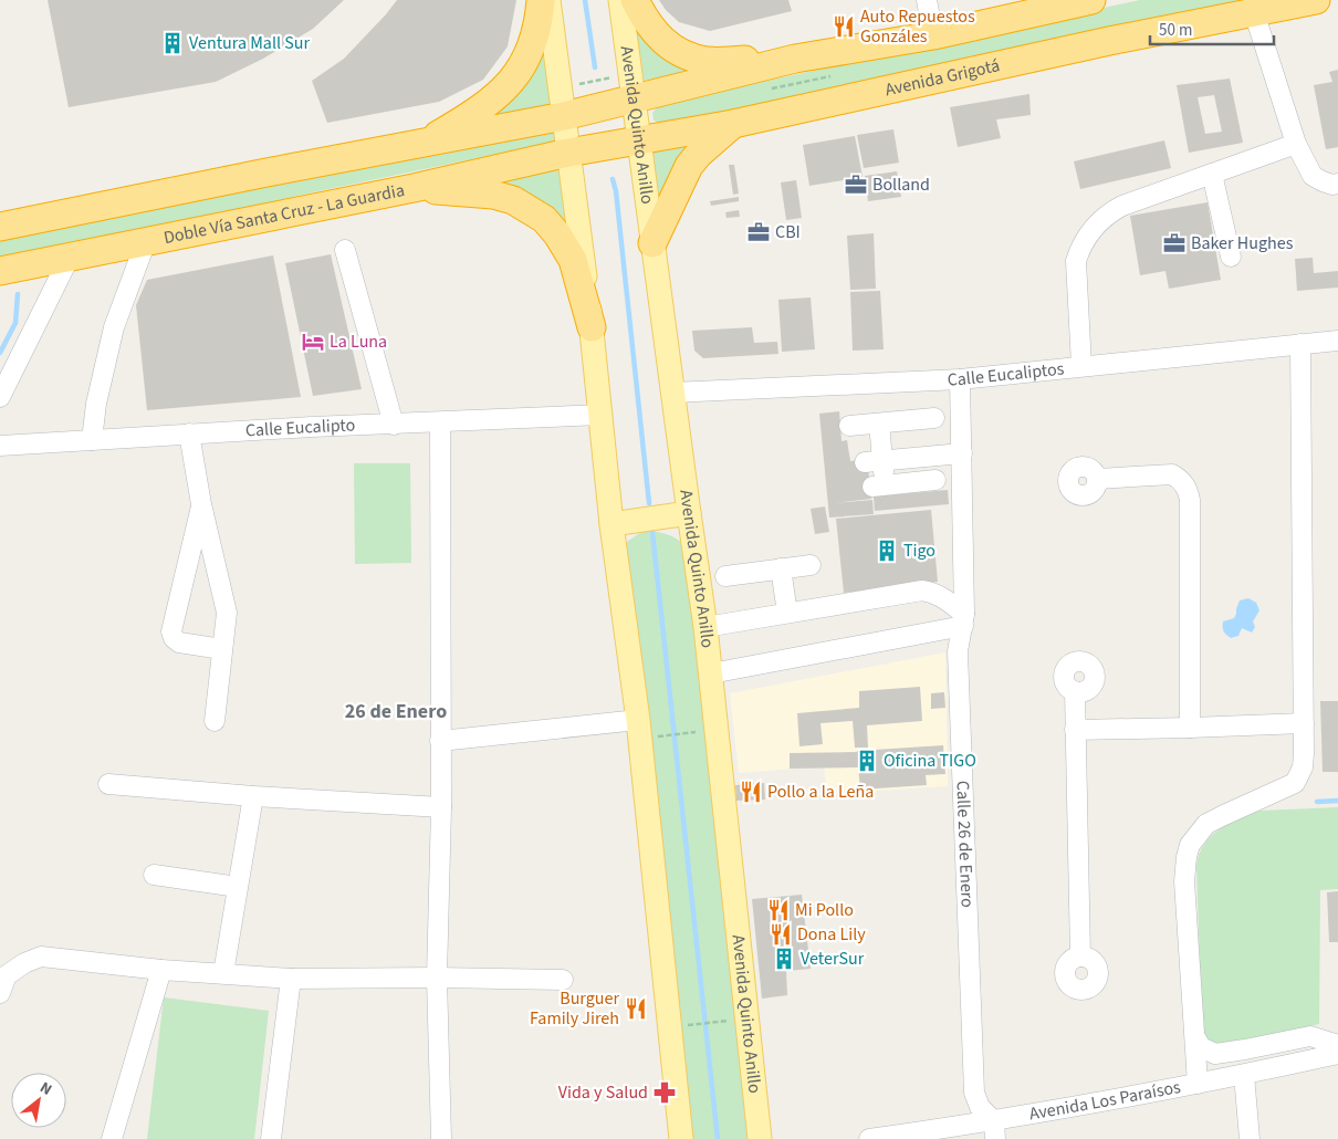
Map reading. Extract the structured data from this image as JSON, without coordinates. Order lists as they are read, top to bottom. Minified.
{"streets":{"highway":["Avenida Grigotá","Doble Vía Santa Cruz - La Guardia"],"main road":["Avenida Quinto Anillo"],"street":["Calle Eucaliptos","Calle Eucalipto","Calle 26 de Enero","Avenida Los Paraísos"]},"crossings":[["Avenida Grigotá","Avenida Quinto Anillo"],["Avenida Grigotá","Doble Vía Santa Cruz - La Guardia"],["Avenida Quinto Anillo","Calle Eucaliptos"],["Calle Eucaliptos","Calle 26 de Enero"],["Calle 26 de Enero","Avenida Los Paraísos"]],"districts":["26 de Enero"],"places":{"restaurant":["Auto Repuestos Gonzáles","Pollo a la Leña","Mi Pollo","Dona Lily","Burguer Family Jireh"],"building":["Ventura Mall Sur","Tigo","Oficina TIGO","VeterSur"],"office":["Bolland","CBI","Baker Hughes"],"hotel":["La Luna"],"pharmacy":["Vida y Salud"]},"scale_bar":"50 m","north":"top right"}
